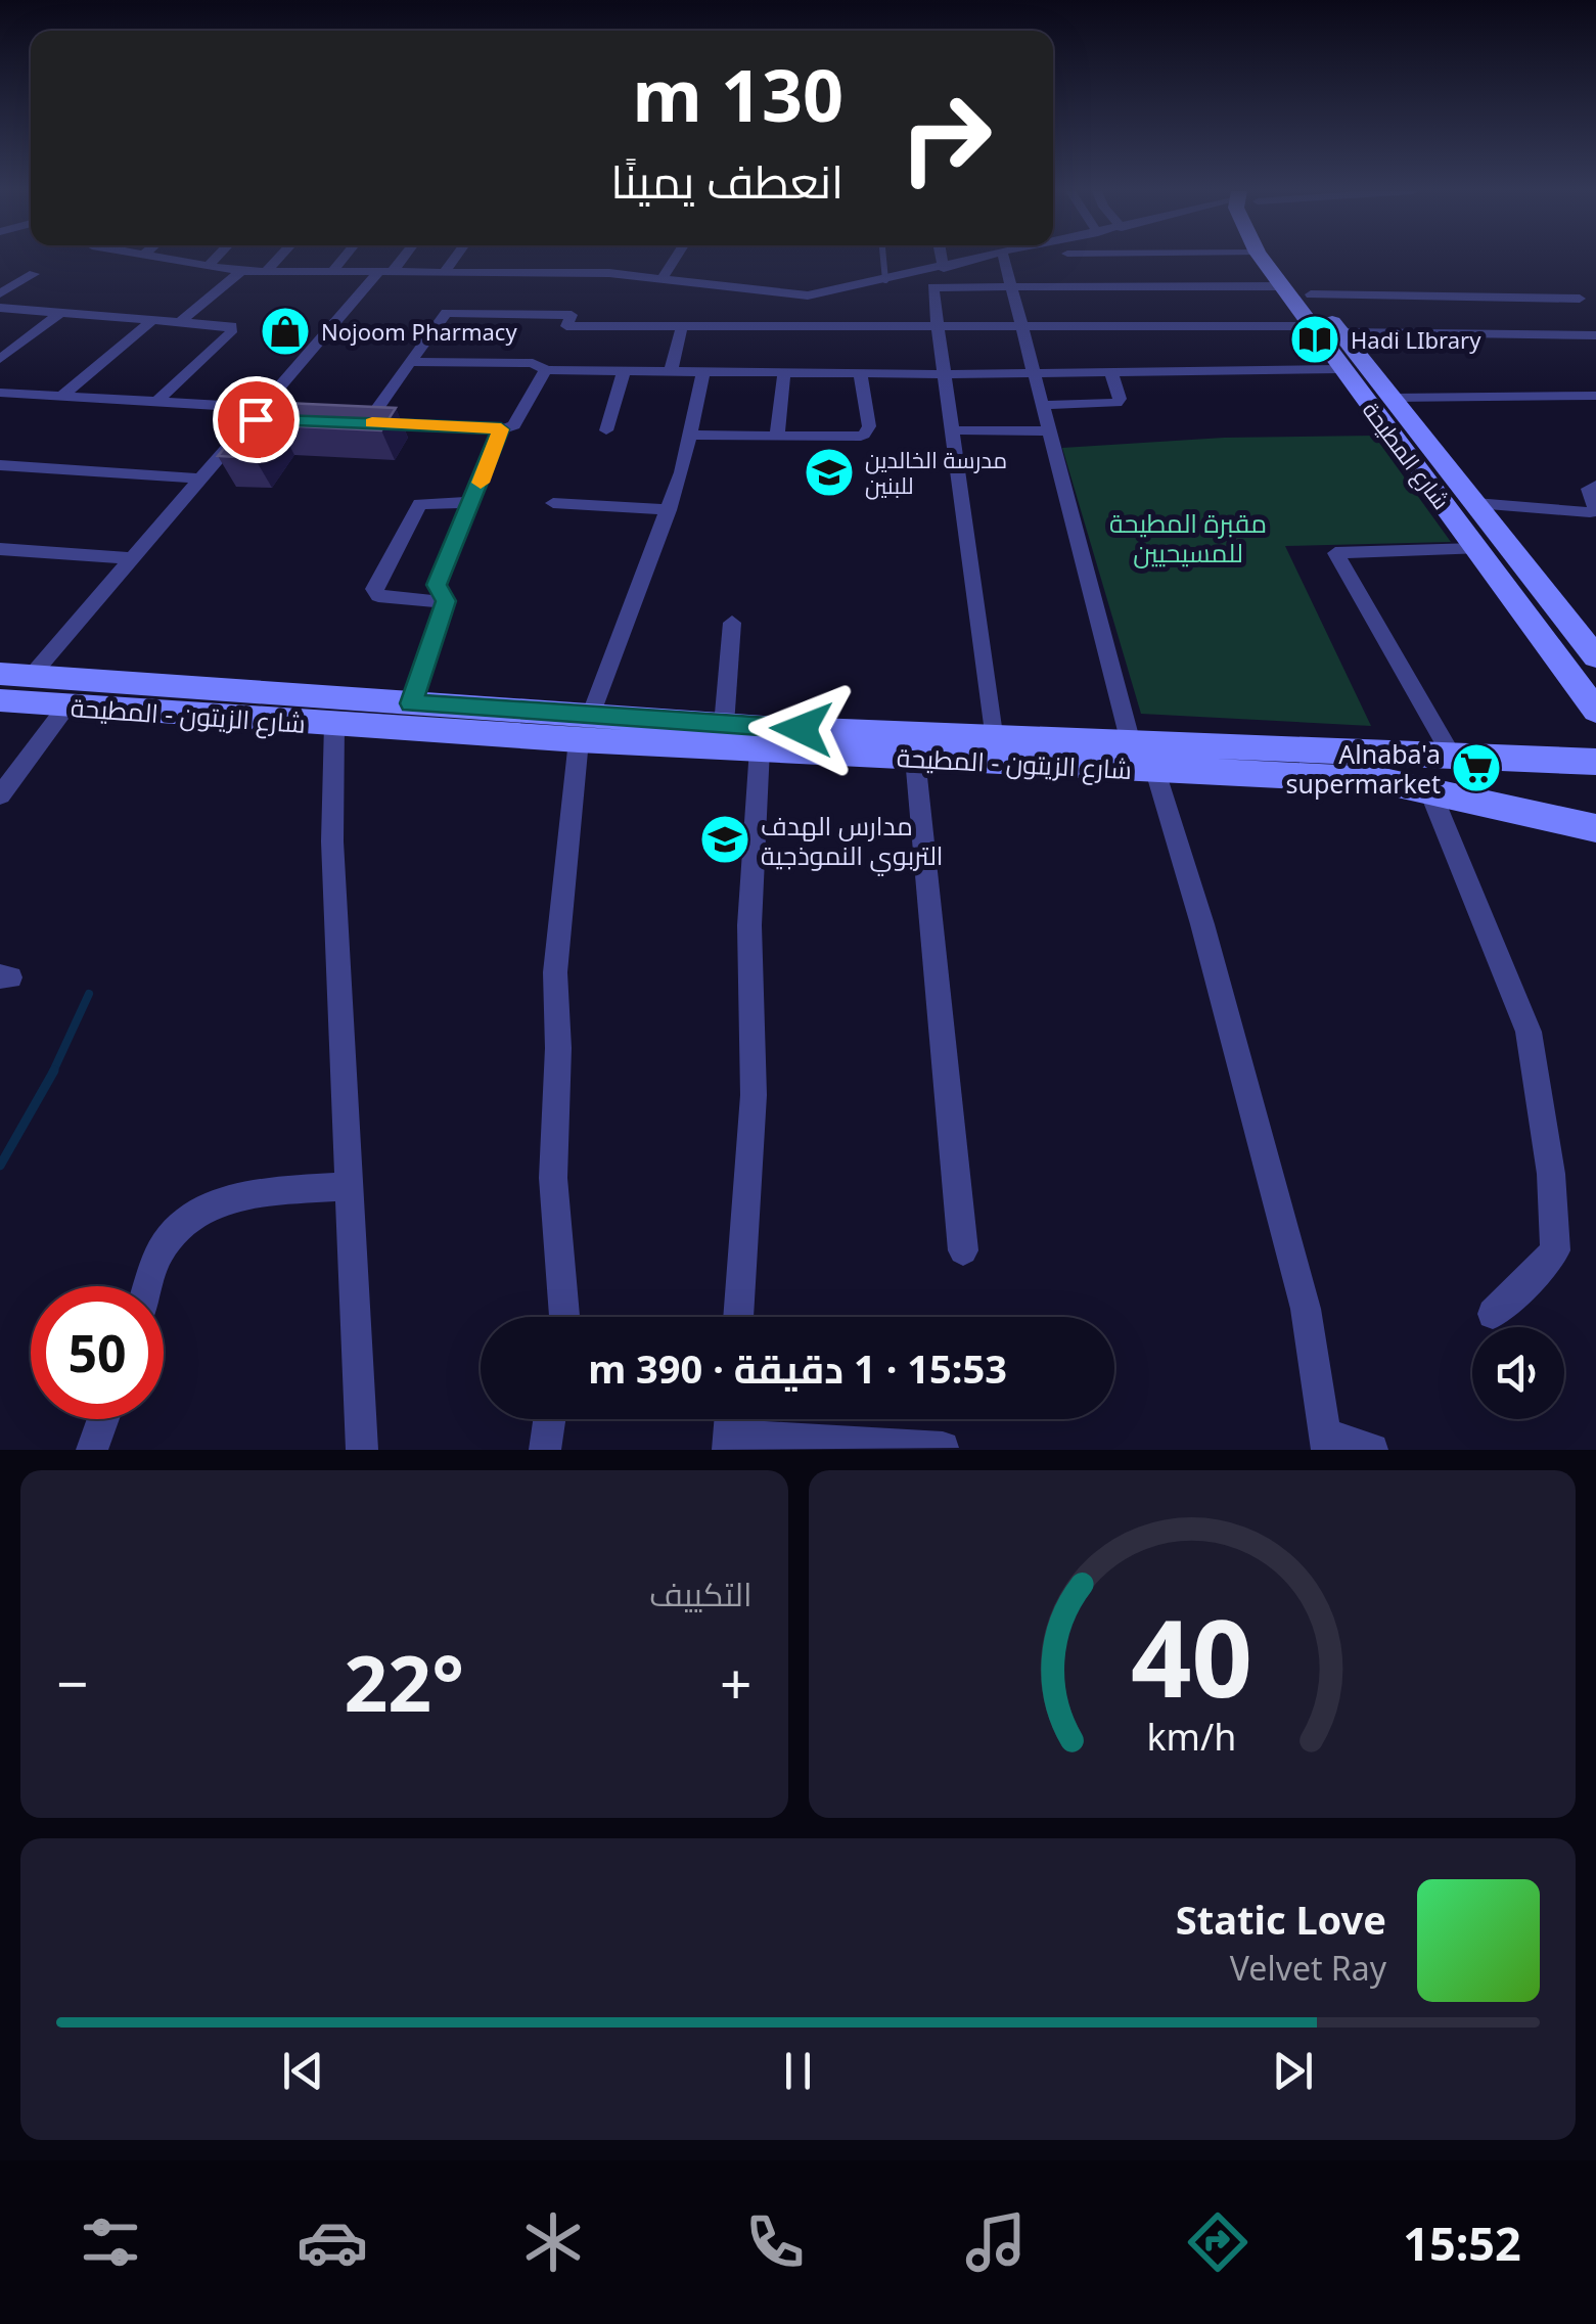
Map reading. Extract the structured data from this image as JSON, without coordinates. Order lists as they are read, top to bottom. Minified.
{"streets":{"main road":["شارع المطيحة","شارع الزيتون - المطيحة"]},"parks":["مقبرة المطيحة للمسيحيين"],"places":{"shop":["Nojoom Pharmacy"],"library":["Hadi LIbrary"],"school or university":["مدرسة الخالدين للبنين","مدارس الهدف التربوي النموذجية"],"supermarket":["Alnaba'a supermarket"]},"page":{"turn":["130 m","انعطف يمينًا"],"limit":"50","trip":"15:53 · 1 دقيقة · 390 m","tile":"التكييف","heat":["−","22°","+"],"song":["Static Love","Velvet Ray"],"tabs":"15:52","gauge":["40","km/h"]}}
